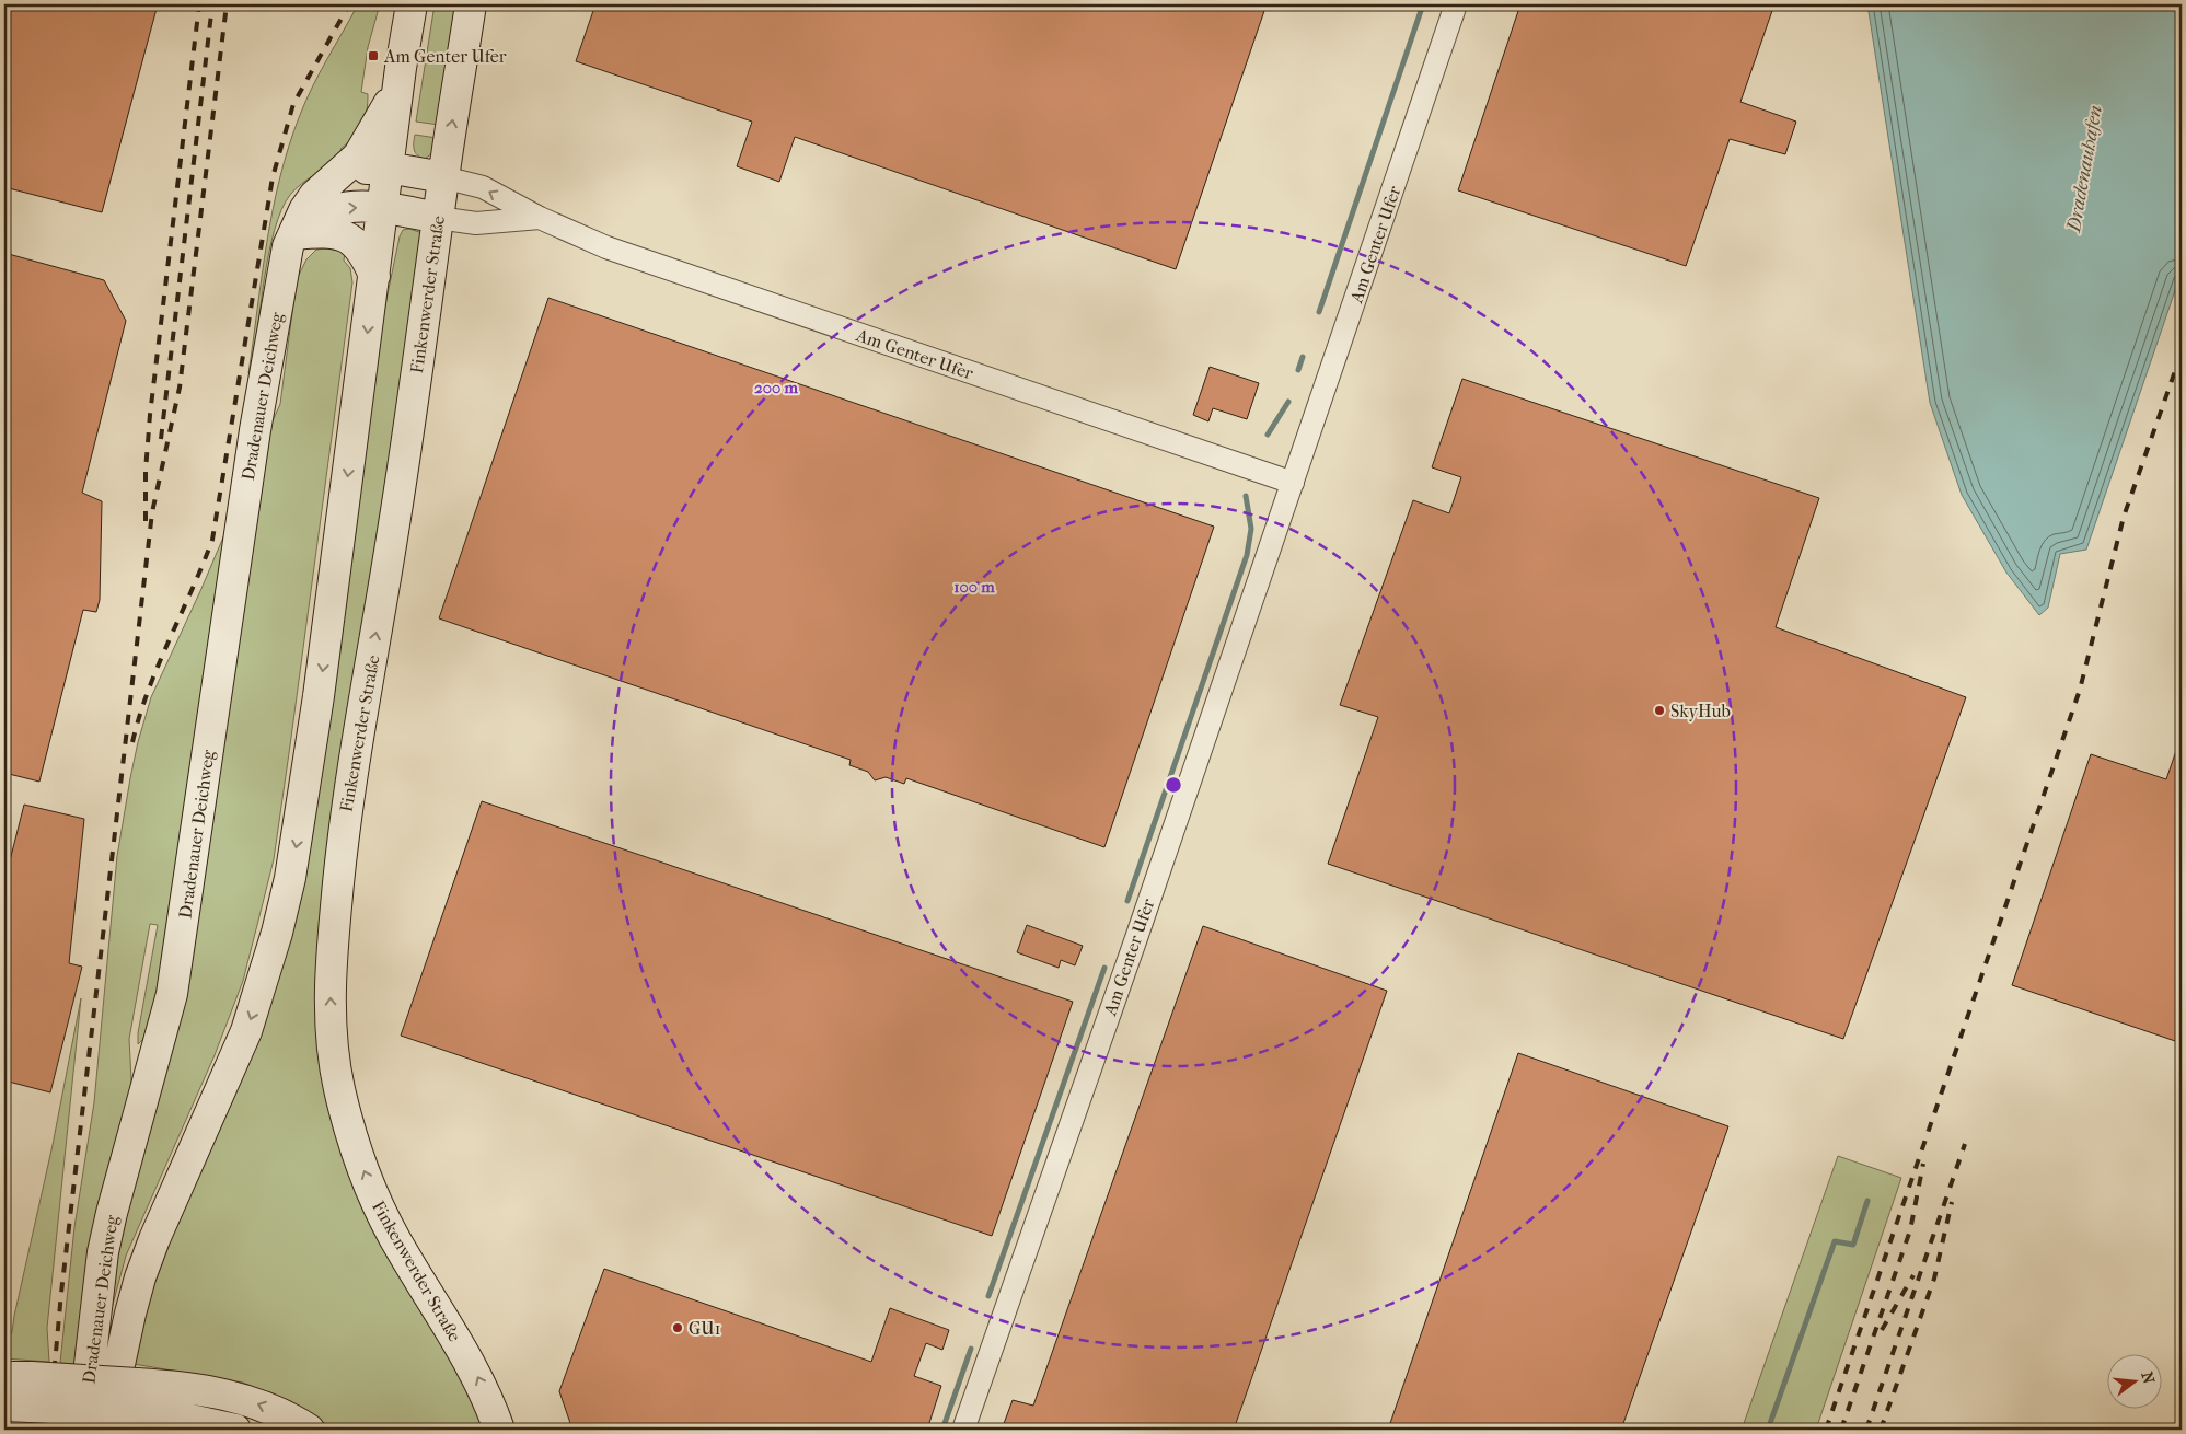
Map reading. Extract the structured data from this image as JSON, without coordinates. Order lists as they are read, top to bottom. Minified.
{"streets":{"main road":["Finkenwerder Straße","Dradenauer Deichweg"],"street":["Am Genter Ufer"]},"crossings":[["Am Genter Ufer","Finkenwerder Straße"]],"water":["Dradenauhafen"],"places":{"transit":["Am Genter Ufer"],"other":["SkyHub","GU1"]},"north":"right","rings":["200 m","100 m"]}
